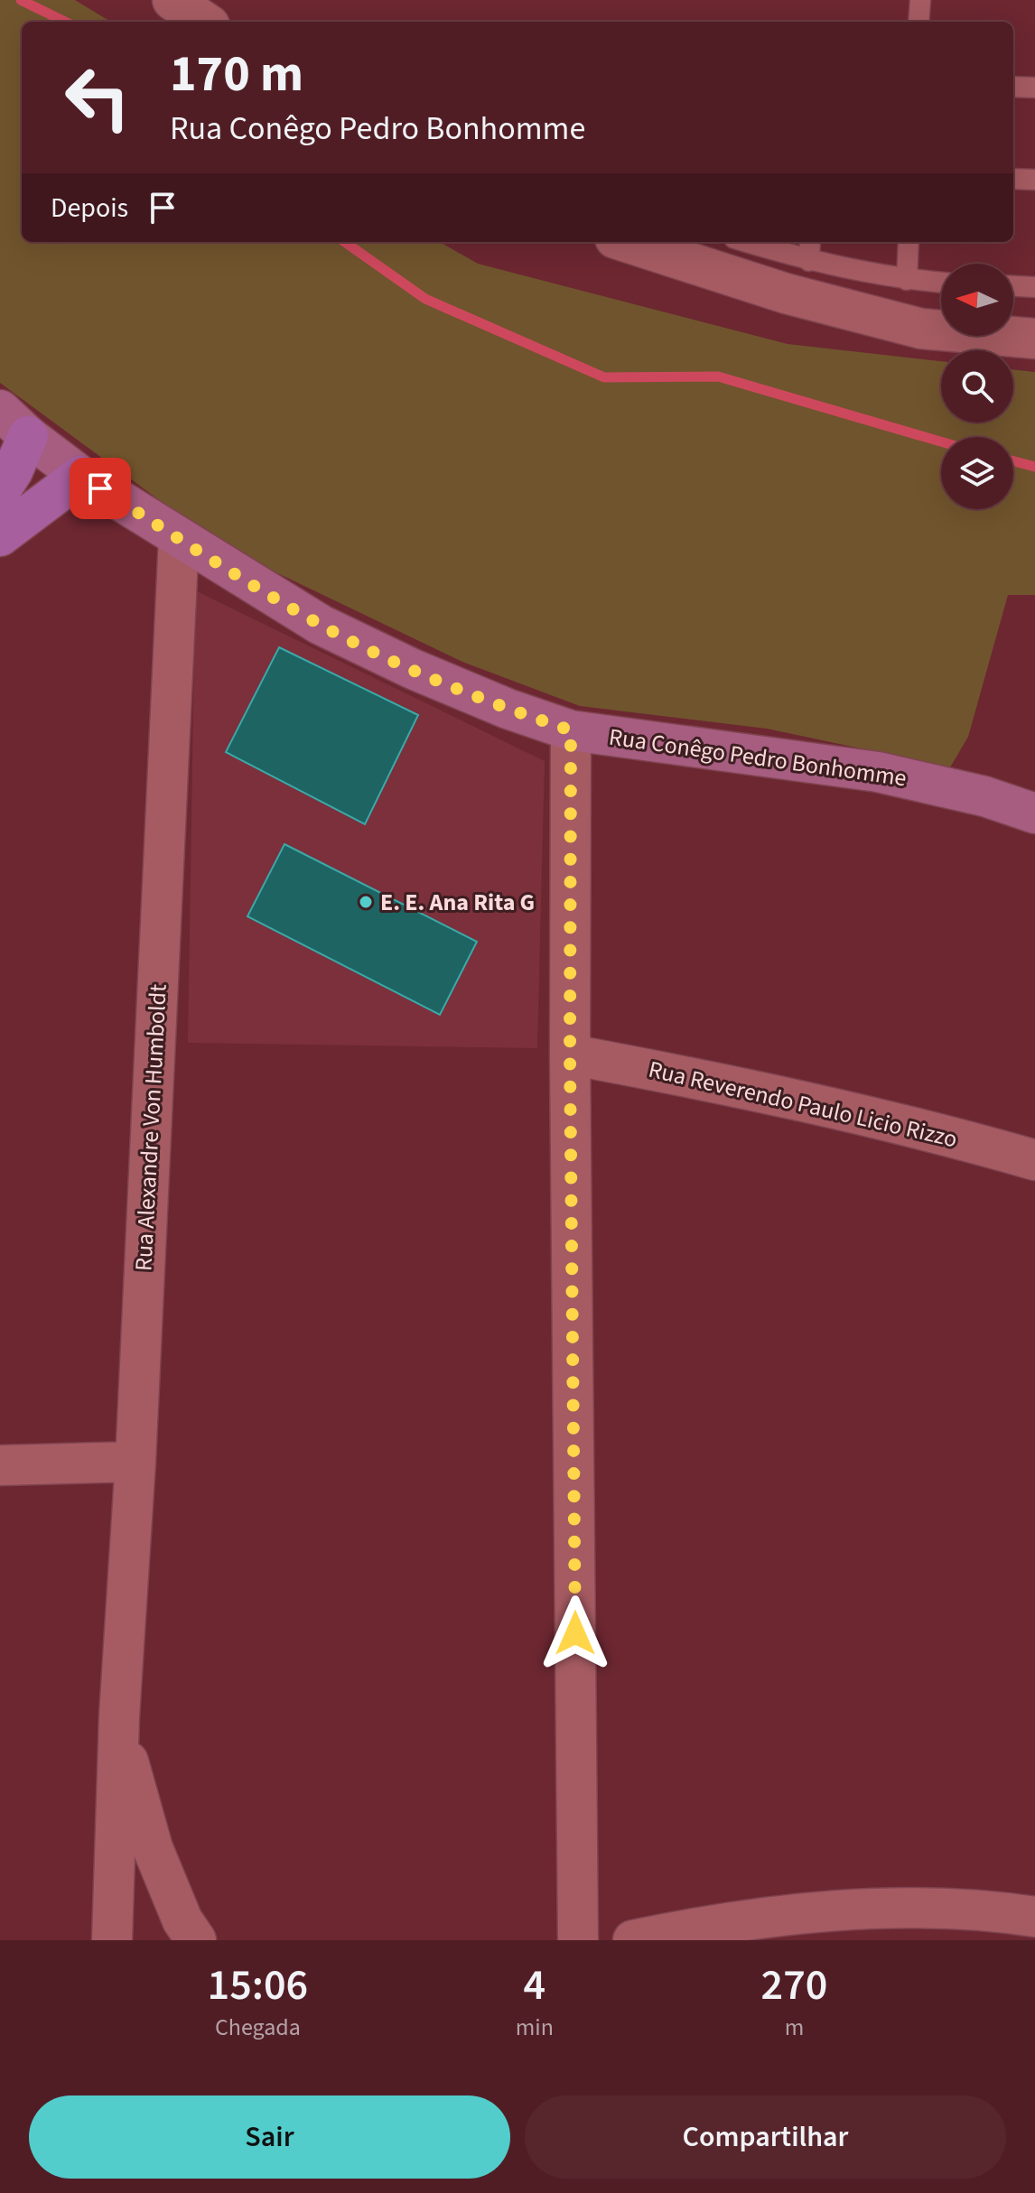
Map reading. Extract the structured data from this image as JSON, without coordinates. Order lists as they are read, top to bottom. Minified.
{"streets":{"main road":["Rua Conêgo Pedro Bonhomme"],"street":["Rua Reverendo Paulo Licio Rizzo","Rua Alexandre Von Humboldt"]},"crossings":[["Rua Conêgo Pedro Bonhomme","Rua Alexandre Von Humboldt"]],"places":["E. E. Ana Rita G"],"north":"left","page":{"turn":["170 m","Rua Conêgo Pedro Bonhomme"],"then":"Depois","eta":["15:06","Chegada","4","min","270","m"],"buttons":["Sair","Compartilhar"]}}
